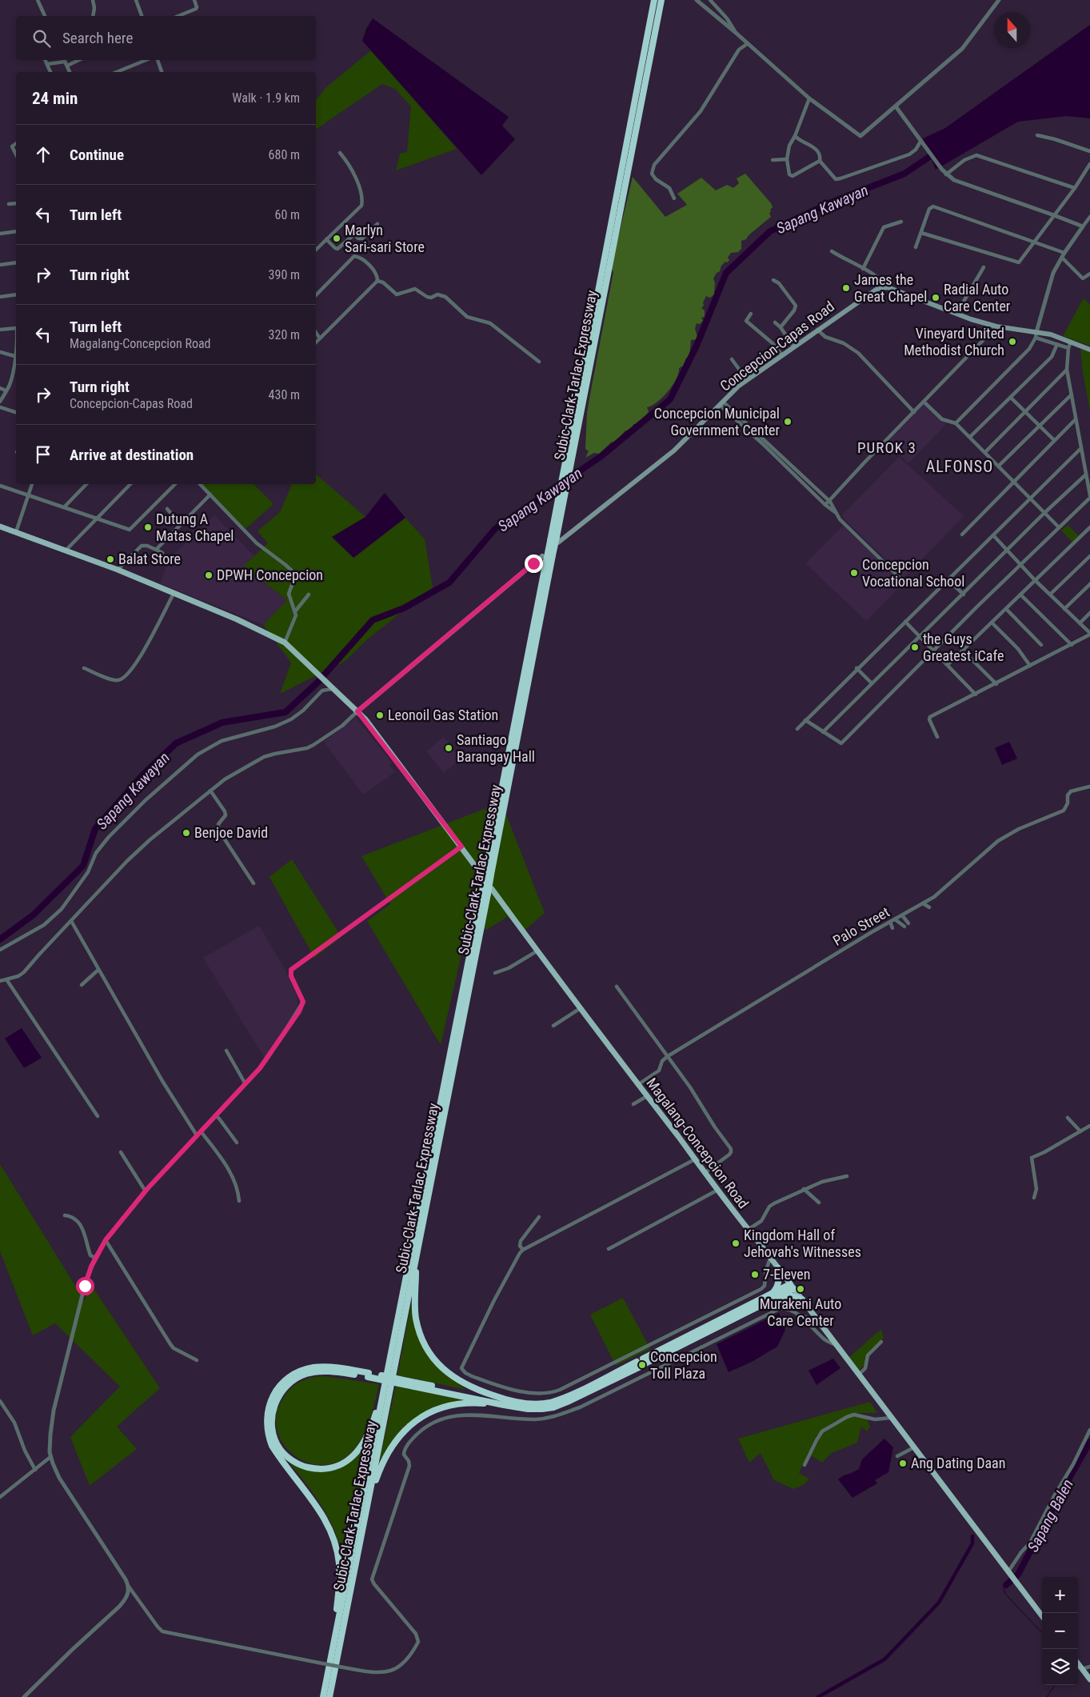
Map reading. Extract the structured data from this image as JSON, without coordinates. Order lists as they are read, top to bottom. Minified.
{"streets":{"highway":["Subic-Clark-Tarlac Expressway"],"main road":["Concepcion-Capas Road","Magalang-Concepcion Road"],"street":["Palo Street"]},"crossings":[["Concepcion-Capas Road","Subic-Clark-Tarlac Expressway"],["Palo Street","Magalang-Concepcion Road"]],"districts":["PUROK 3","ALFONSO"],"water":["Sapang Kawayan","Sapang Balen"],"places":["Marlyn Sari-sari Store","James the Great Chapel","Radial Auto Care Center","Vineyard United Methodist Church","Concepcion Municipal Government Center","Dutung A Matas Chapel","Balat Store","Concepcion Vocational School","DPWH Concepcion","the Guys Greatest iCafe","Leonoil Gas Station","Santiago Barangay Hall","Benjoe David","Kingdom Hall of Jehovah's Witnesses","7-Eleven","Murakeni Auto Care Center","Concepcion Toll Plaza","Ang Dating Daan"],"north":"top","page":{"search":"Search here","heading":["24 min","Walk · 1.9 km"],"list":[["Continue","680 m"],["Turn left","60 m"],["Turn right","390 m"],["Turn left","Magalang-Concepcion Road","320 m"],["Turn right","Concepcion-Capas Road","430 m"],"Arrive at destination"],"map_buttons":["+","−"]}}
